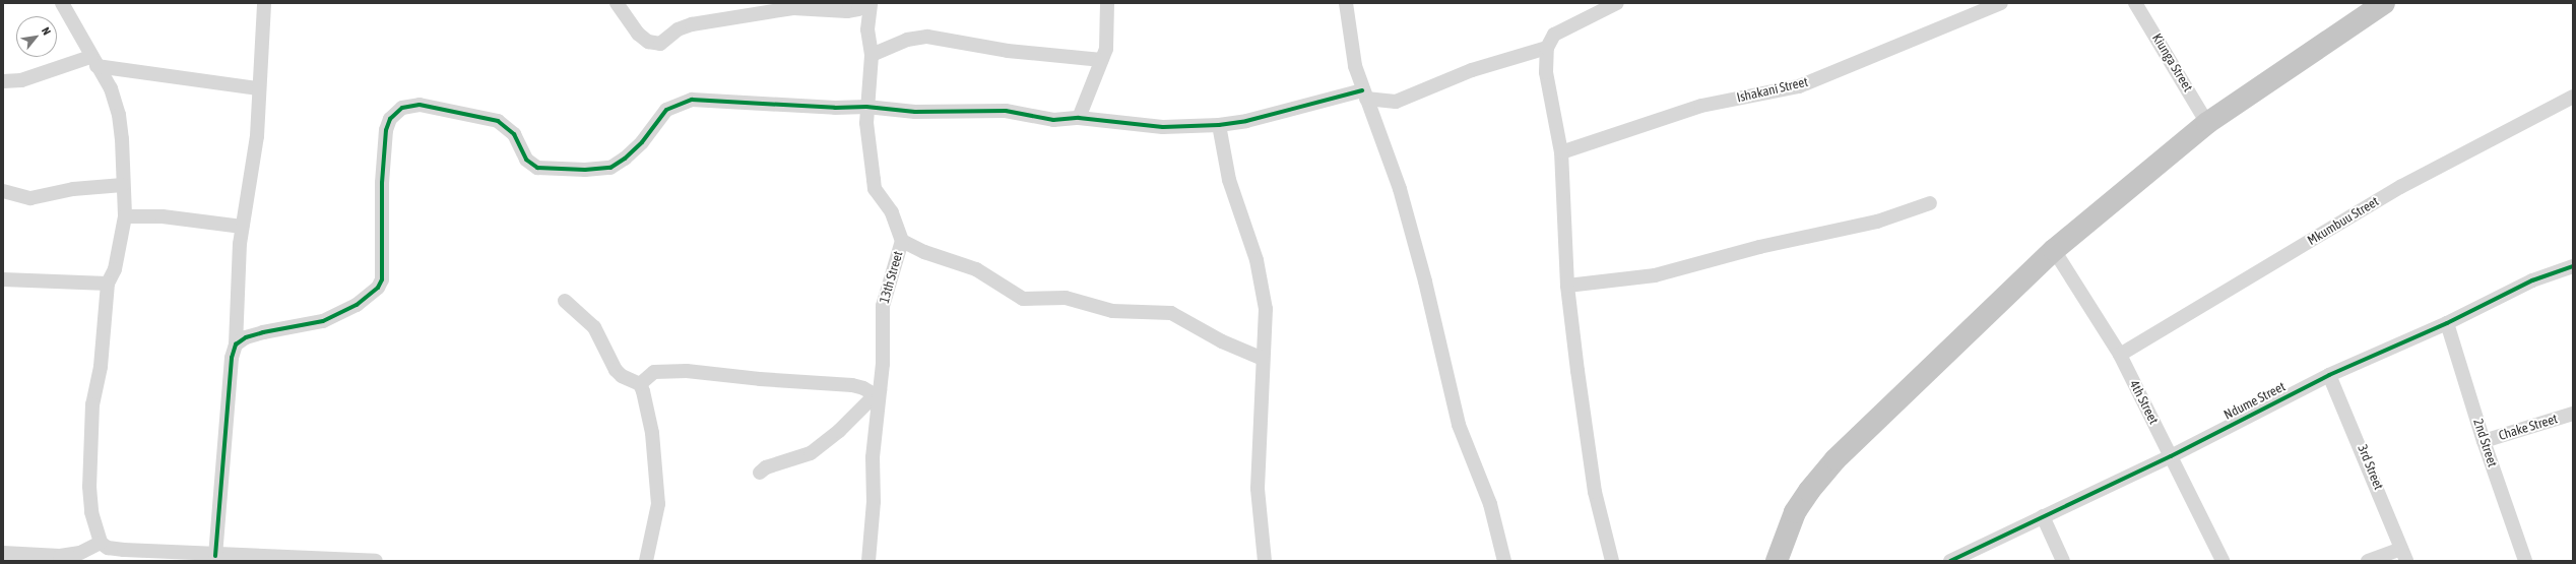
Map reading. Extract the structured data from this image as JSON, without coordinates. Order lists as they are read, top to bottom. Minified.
{"streets":{"street":["Kiunga Street","Ishakani Street","Mkumbuu Street","13th Street","Ndume Street","4th Street","Chake Street","2nd Street","3rd Street"]},"crossings":[["Mkumbuu Street","4th Street"],["Ndume Street","4th Street"],["Ndume Street","2nd Street"],["Ndume Street","3rd Street"],["Chake Street","2nd Street"]],"north":"top right"}
